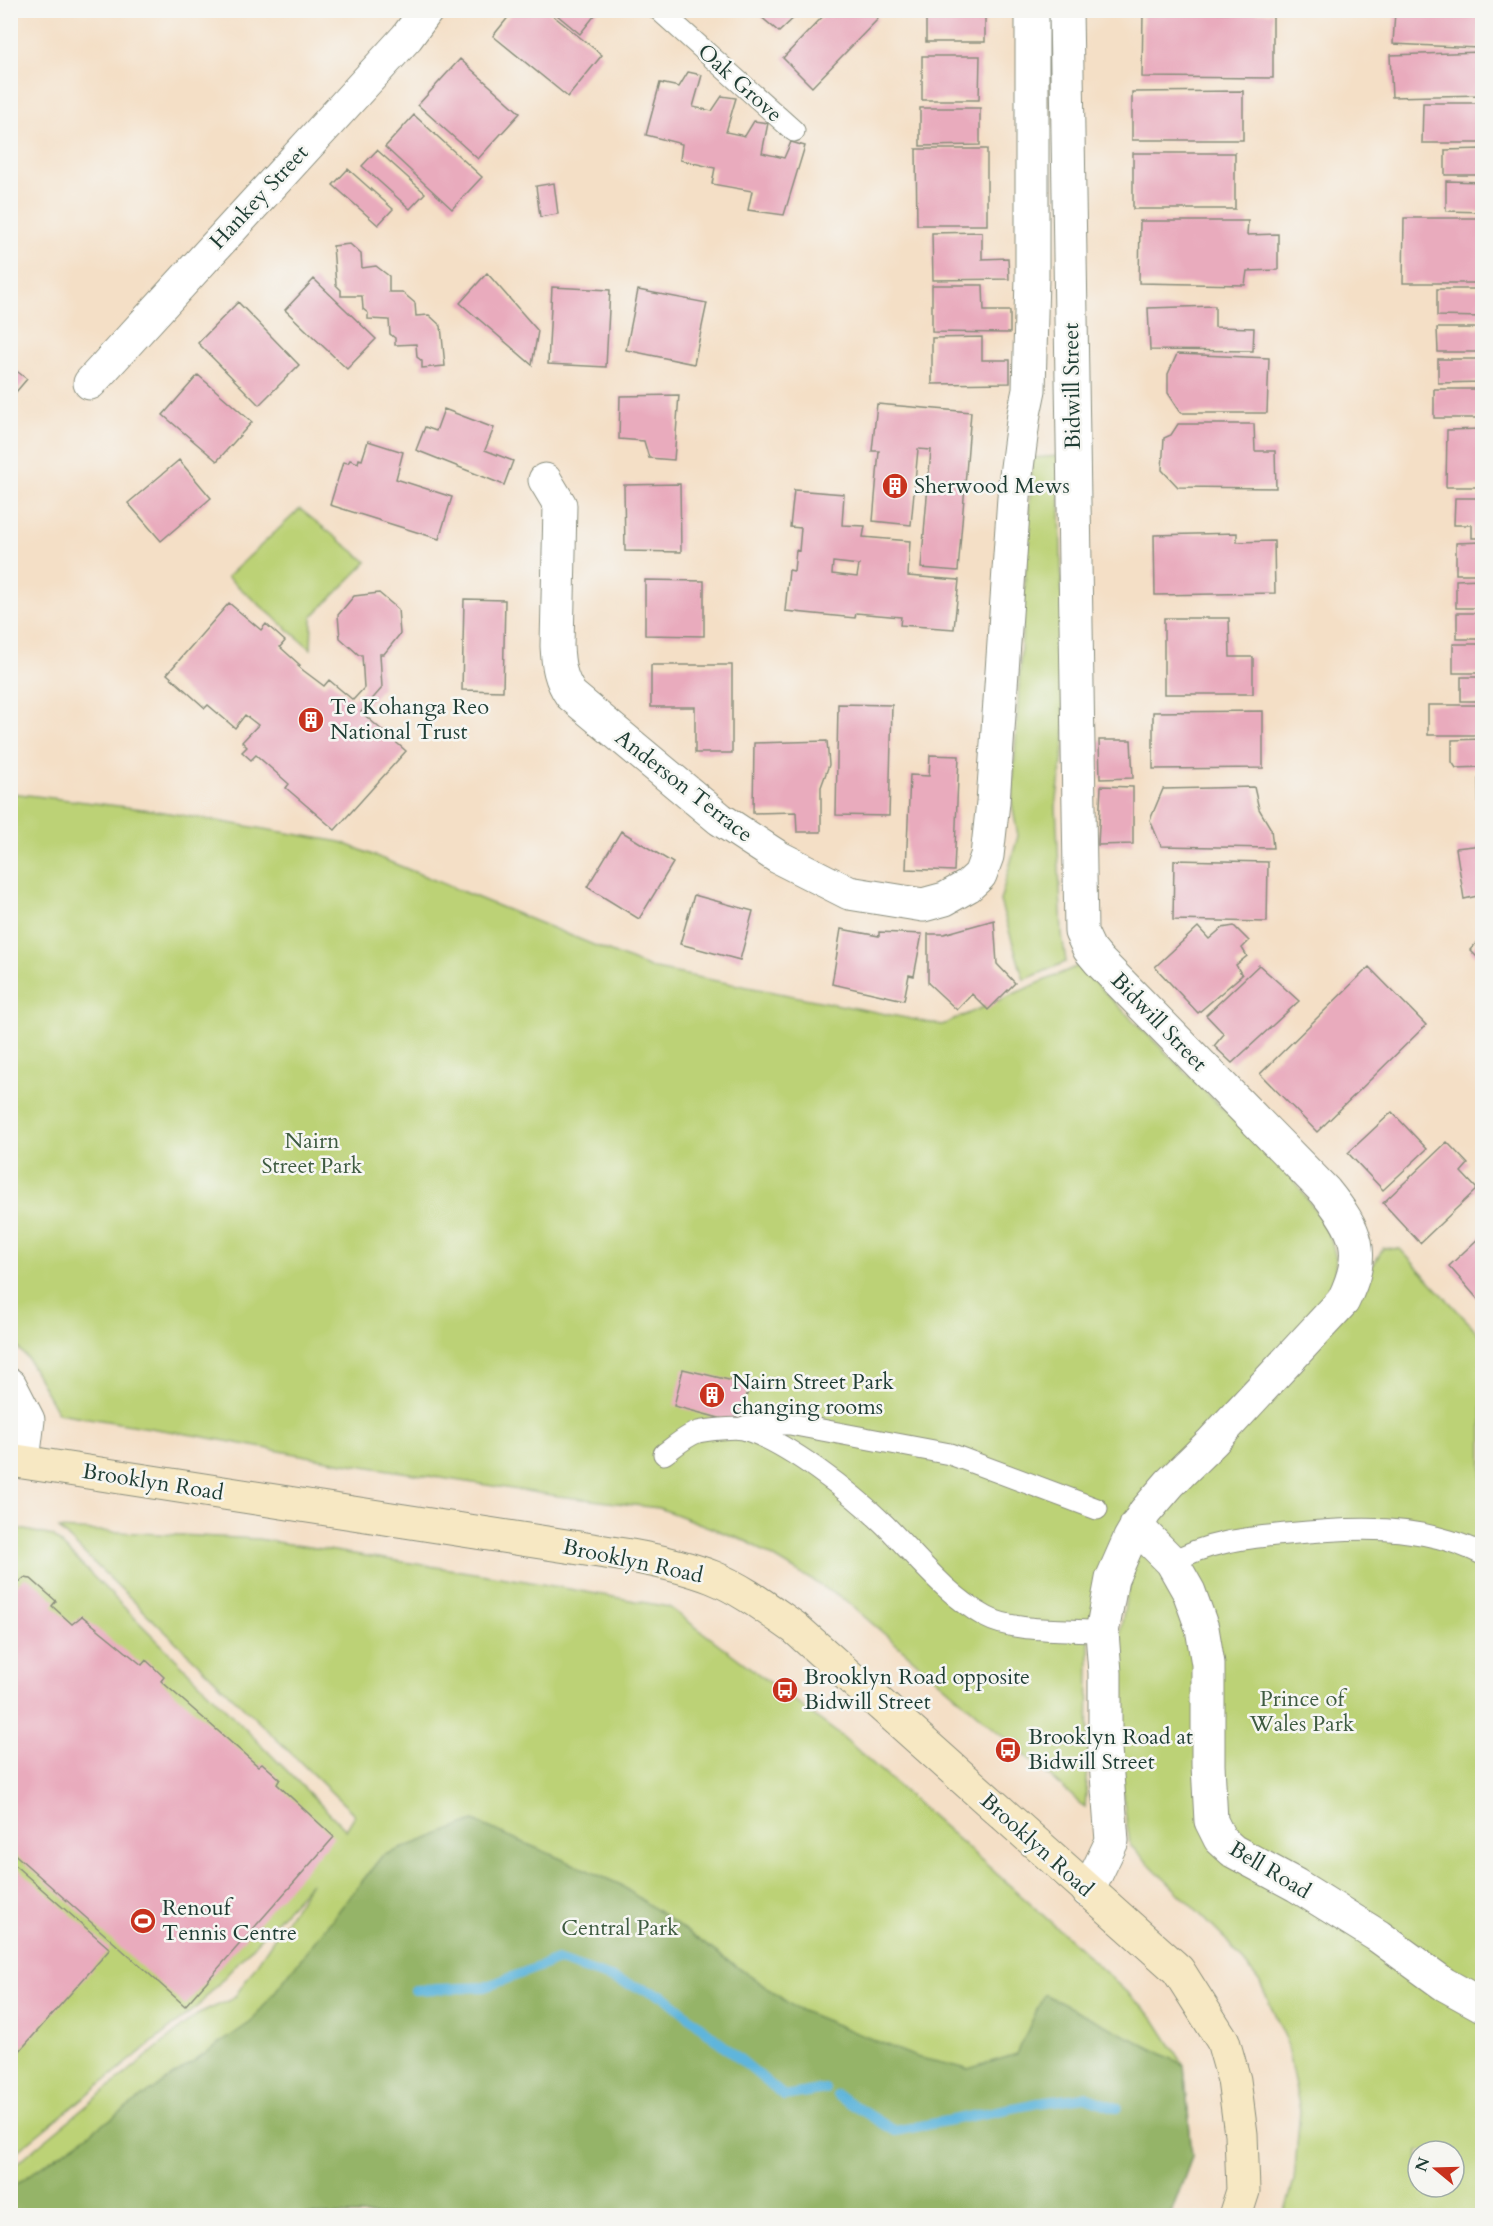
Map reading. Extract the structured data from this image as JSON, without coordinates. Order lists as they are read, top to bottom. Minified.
{"streets":{"main road":["Brooklyn Road"],"street":["Hankey Street","Bidwill Street","Anderson Terrace","Bell Road"],"lane":["Oak Grove"]},"crossings":[["Bidwill Street","Anderson Terrace"],["Bidwill Street","Brooklyn Road"],["Bidwill Street","Bell Road"]],"parks":["Nairn Street Park","Prince of Wales Park","Central Park"],"places":{"building":["Sherwood Mews","Te Kohanga Reo National Trust","Nairn Street Park changing rooms"],"bus stop":["Brooklyn Road opposite Bidwill Street","Brooklyn Road at Bidwill Street"],"sports":["Renouf Tennis Centre"]},"north":"left"}
